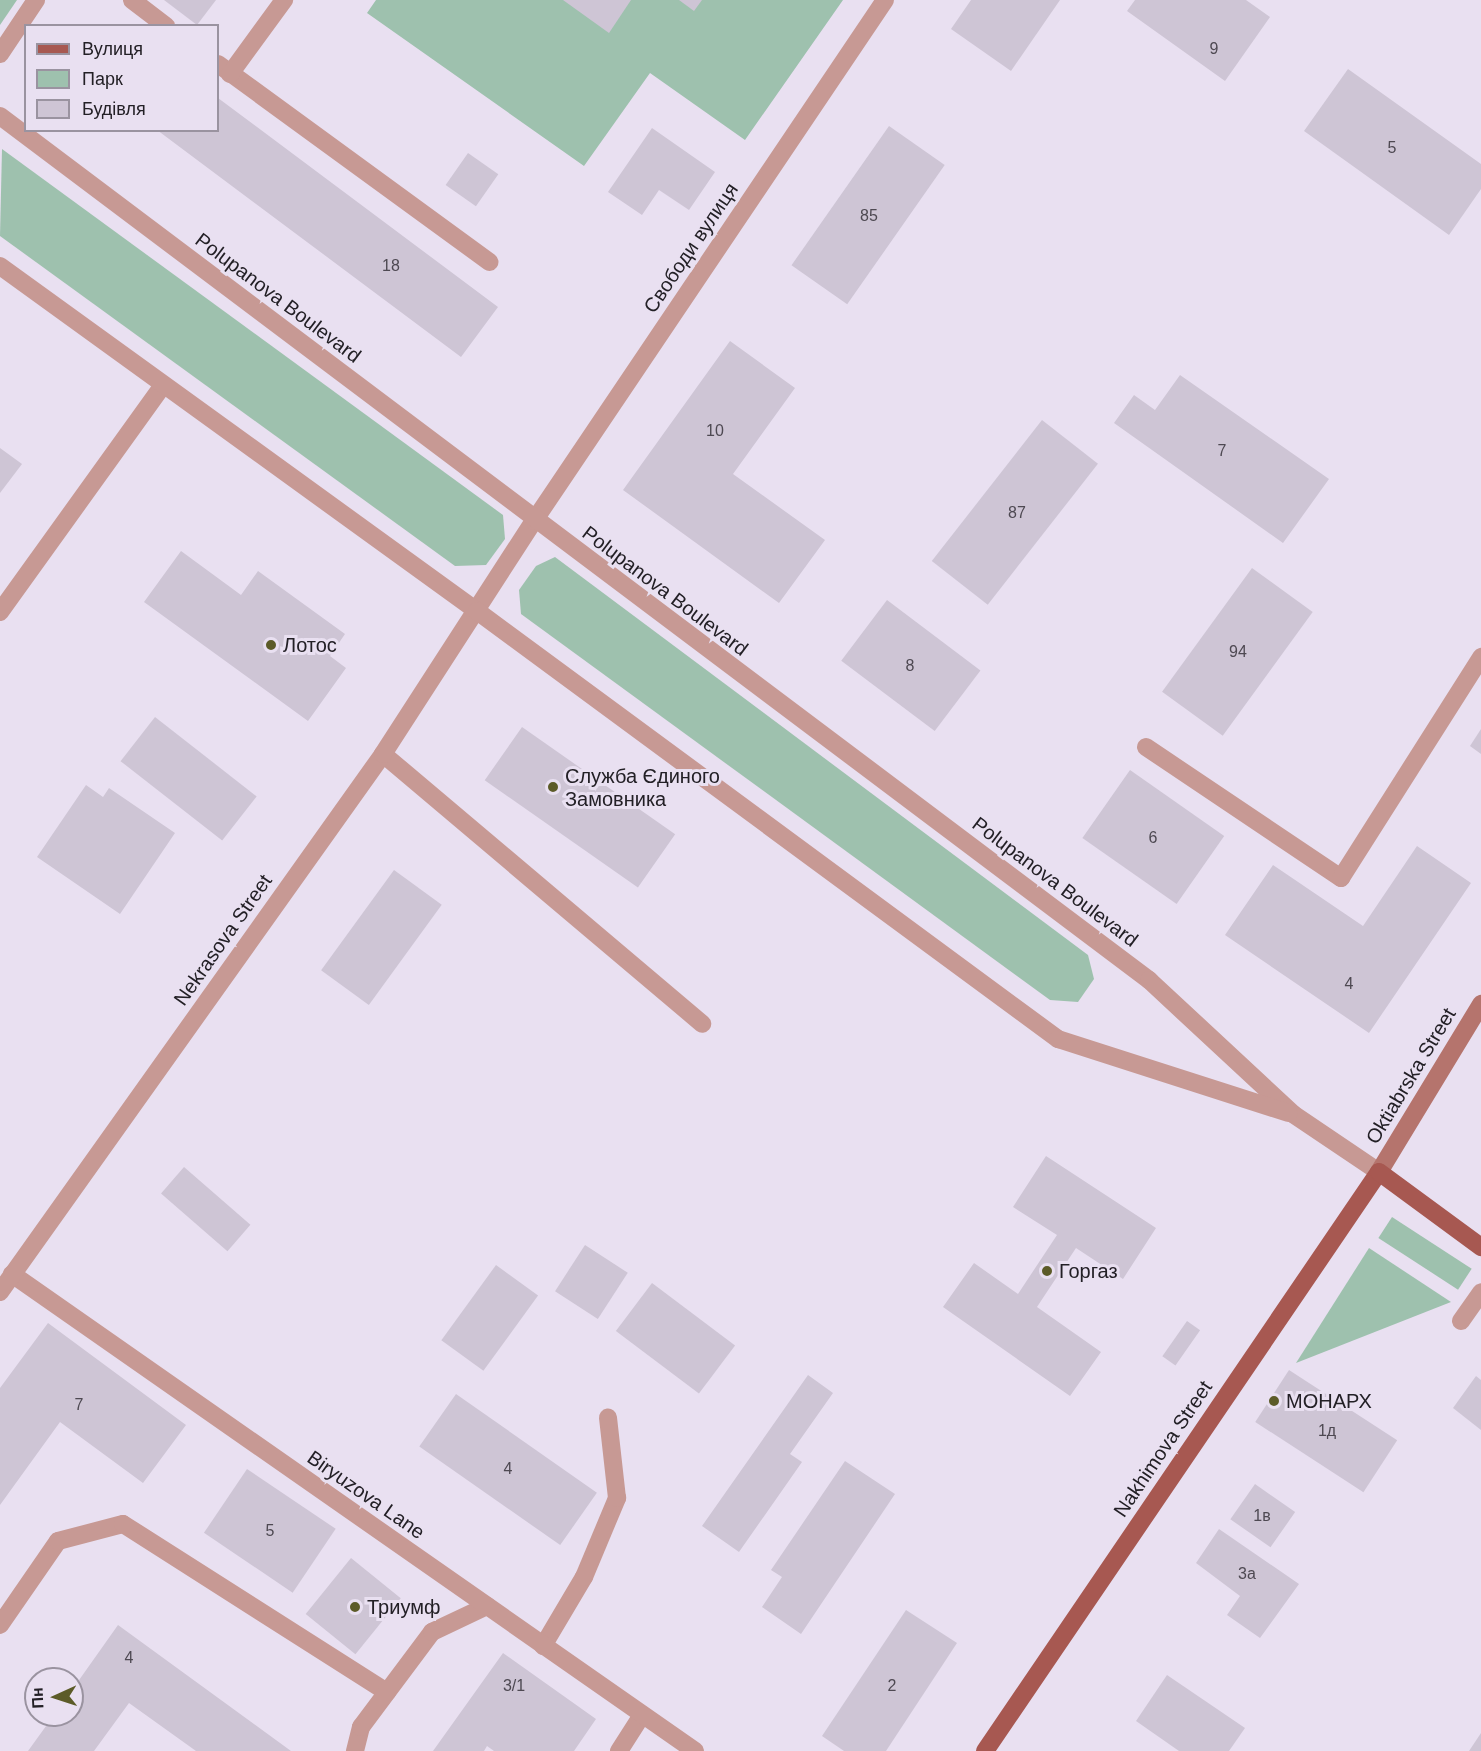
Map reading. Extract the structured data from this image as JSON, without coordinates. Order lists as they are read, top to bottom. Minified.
{"streets":{"main road":["Polupanova Boulevard","Oktiabrska Street","Nakhimova Street"],"street":["Свободи вулиця","Nekrasova Street","Biryuzova Lane"]},"crossings":[["Свободи вулиця","Polupanova Boulevard"],["Свободи вулиця","Nekrasova Street"],["Polupanova Boulevard","Nekrasova Street"],["Polupanova Boulevard","Oktiabrska Street"],["Polupanova Boulevard","Nakhimova Street"],["Nekrasova Street","Biryuzova Lane"],["Oktiabrska Street","Nakhimova Street"]],"places":["Лотос","Служба Єдиного Замовника","Горгаз","МОНАРХ","Триумф"],"house_numbers":["9","5","85","18","10","7","87","94","8","6","4","7","1д","4","1в","5","3а","4","3/1","2"],"legend":["Вулиця","Парк","Будівля"],"north":"left"}
